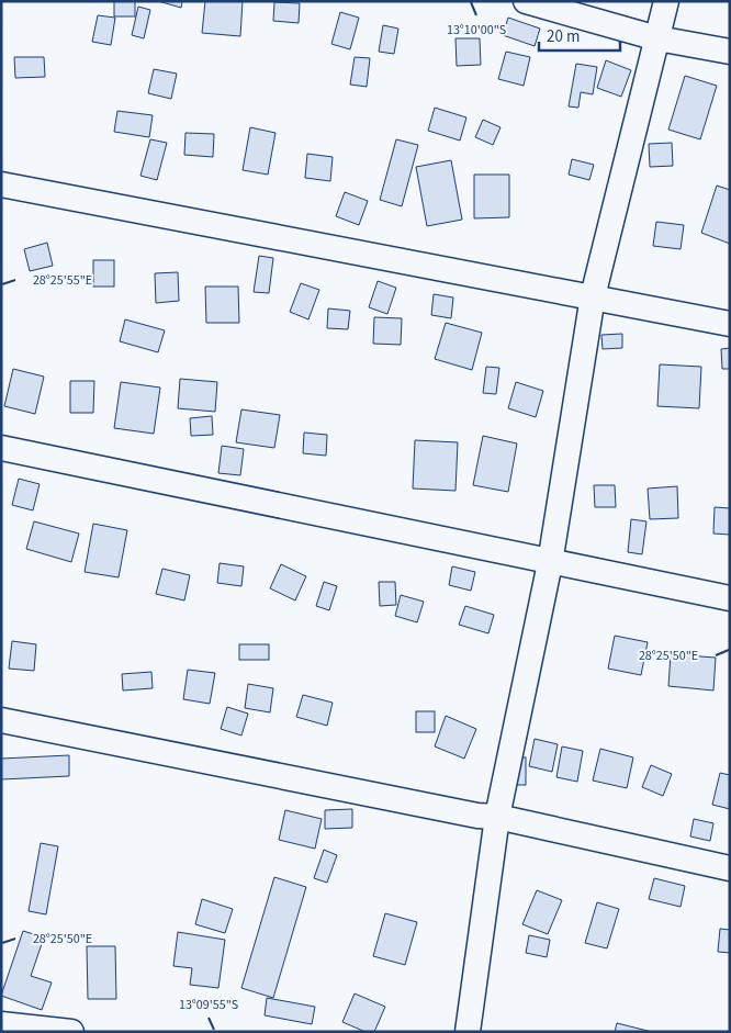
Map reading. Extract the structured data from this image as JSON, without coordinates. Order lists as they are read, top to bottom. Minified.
{"scale_bar":"20 m","coordinates":["13°10'00\"S","28°25'55\"E","28°25'50\"E","13°09'55\"S"]}
